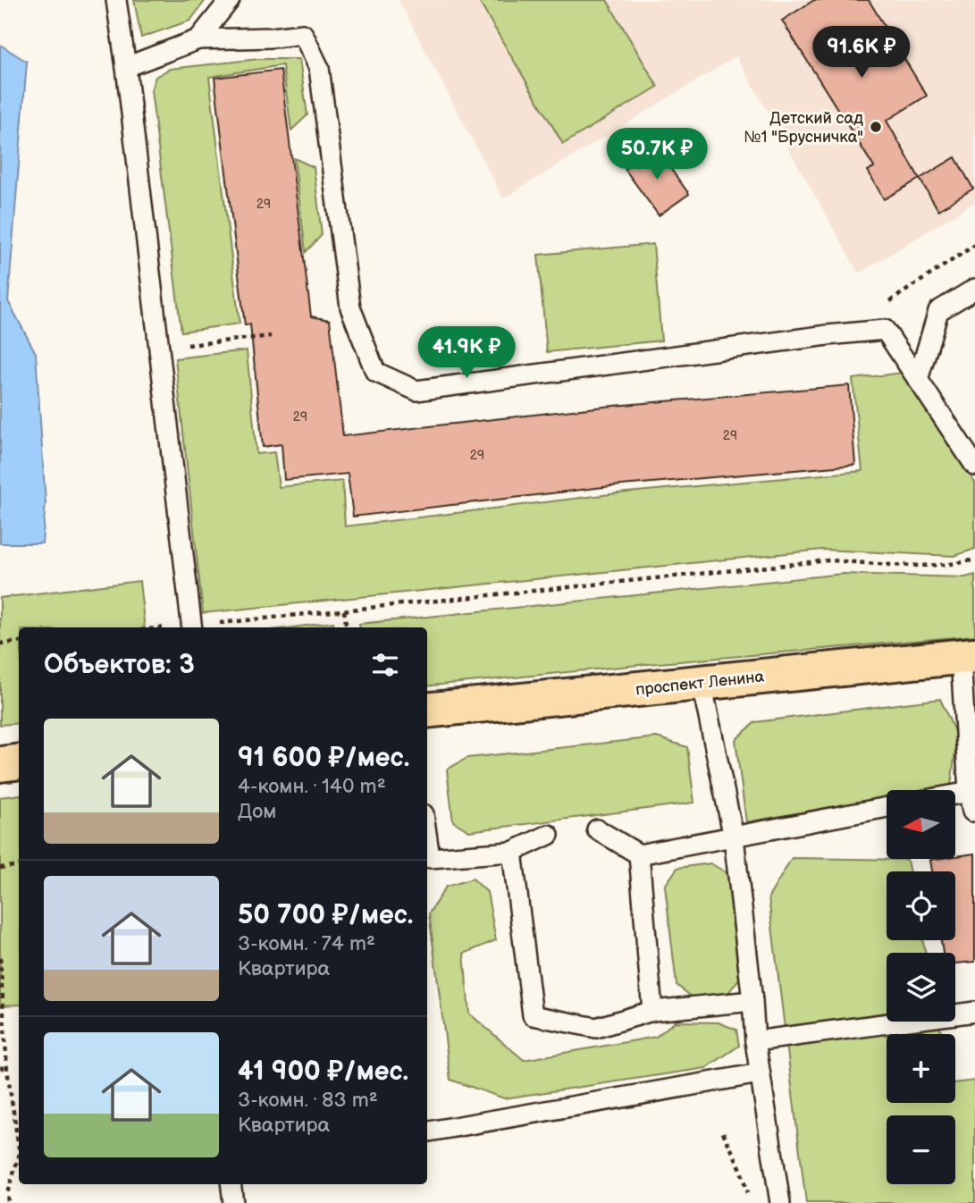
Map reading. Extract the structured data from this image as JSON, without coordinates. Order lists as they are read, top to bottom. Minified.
{"streets":{"main road":["проспект Ленина"]},"places":["Детский сад №1 \"Брусничка\""],"house_numbers":["29","29","29","29"],"north":"left","page":{"price":["91.6K ₽","50.7K ₽","41.9K ₽"],"heading":"Объектов: 3","list":[{"name":"91 600 ₽/мес.","note":"4-комн. · 140 m² · Дом"},{"name":"50 700 ₽/мес.","note":"3-комн. · 74 m² · Квартира"},{"name":"41 900 ₽/мес.","note":"3-комн. · 83 m² · Квартира"}],"map_buttons":["+","−"]}}
